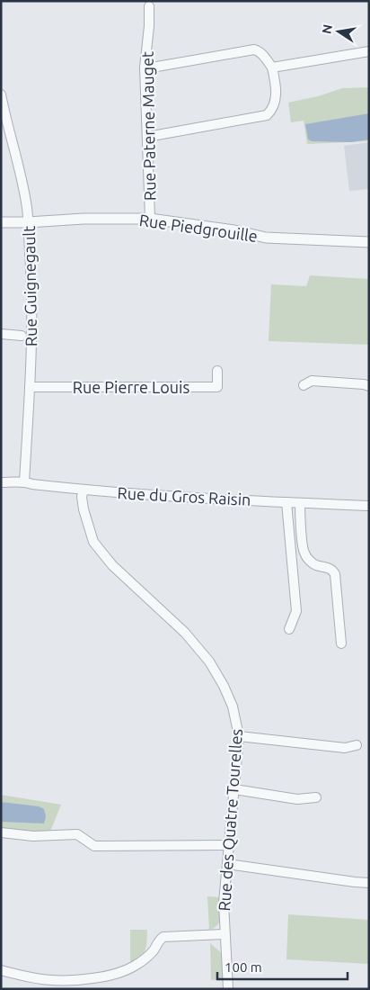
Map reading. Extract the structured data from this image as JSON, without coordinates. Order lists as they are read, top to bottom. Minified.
{"streets":{"street":["Rue Paterne Mauget","Rue Piedgrouille","Rue Guignegault","Rue Pierre Louis","Rue du Gros Raisin","Rue des Quatre Tourelles"]},"crossings":[["Rue Paterne Mauget","Rue Piedgrouille"],["Rue Piedgrouille","Rue Guignegault"],["Rue Guignegault","Rue Pierre Louis"],["Rue Guignegault","Rue du Gros Raisin"],["Rue du Gros Raisin","Rue des Quatre Tourelles"]],"scale_bar":"100 m","north":"left"}
